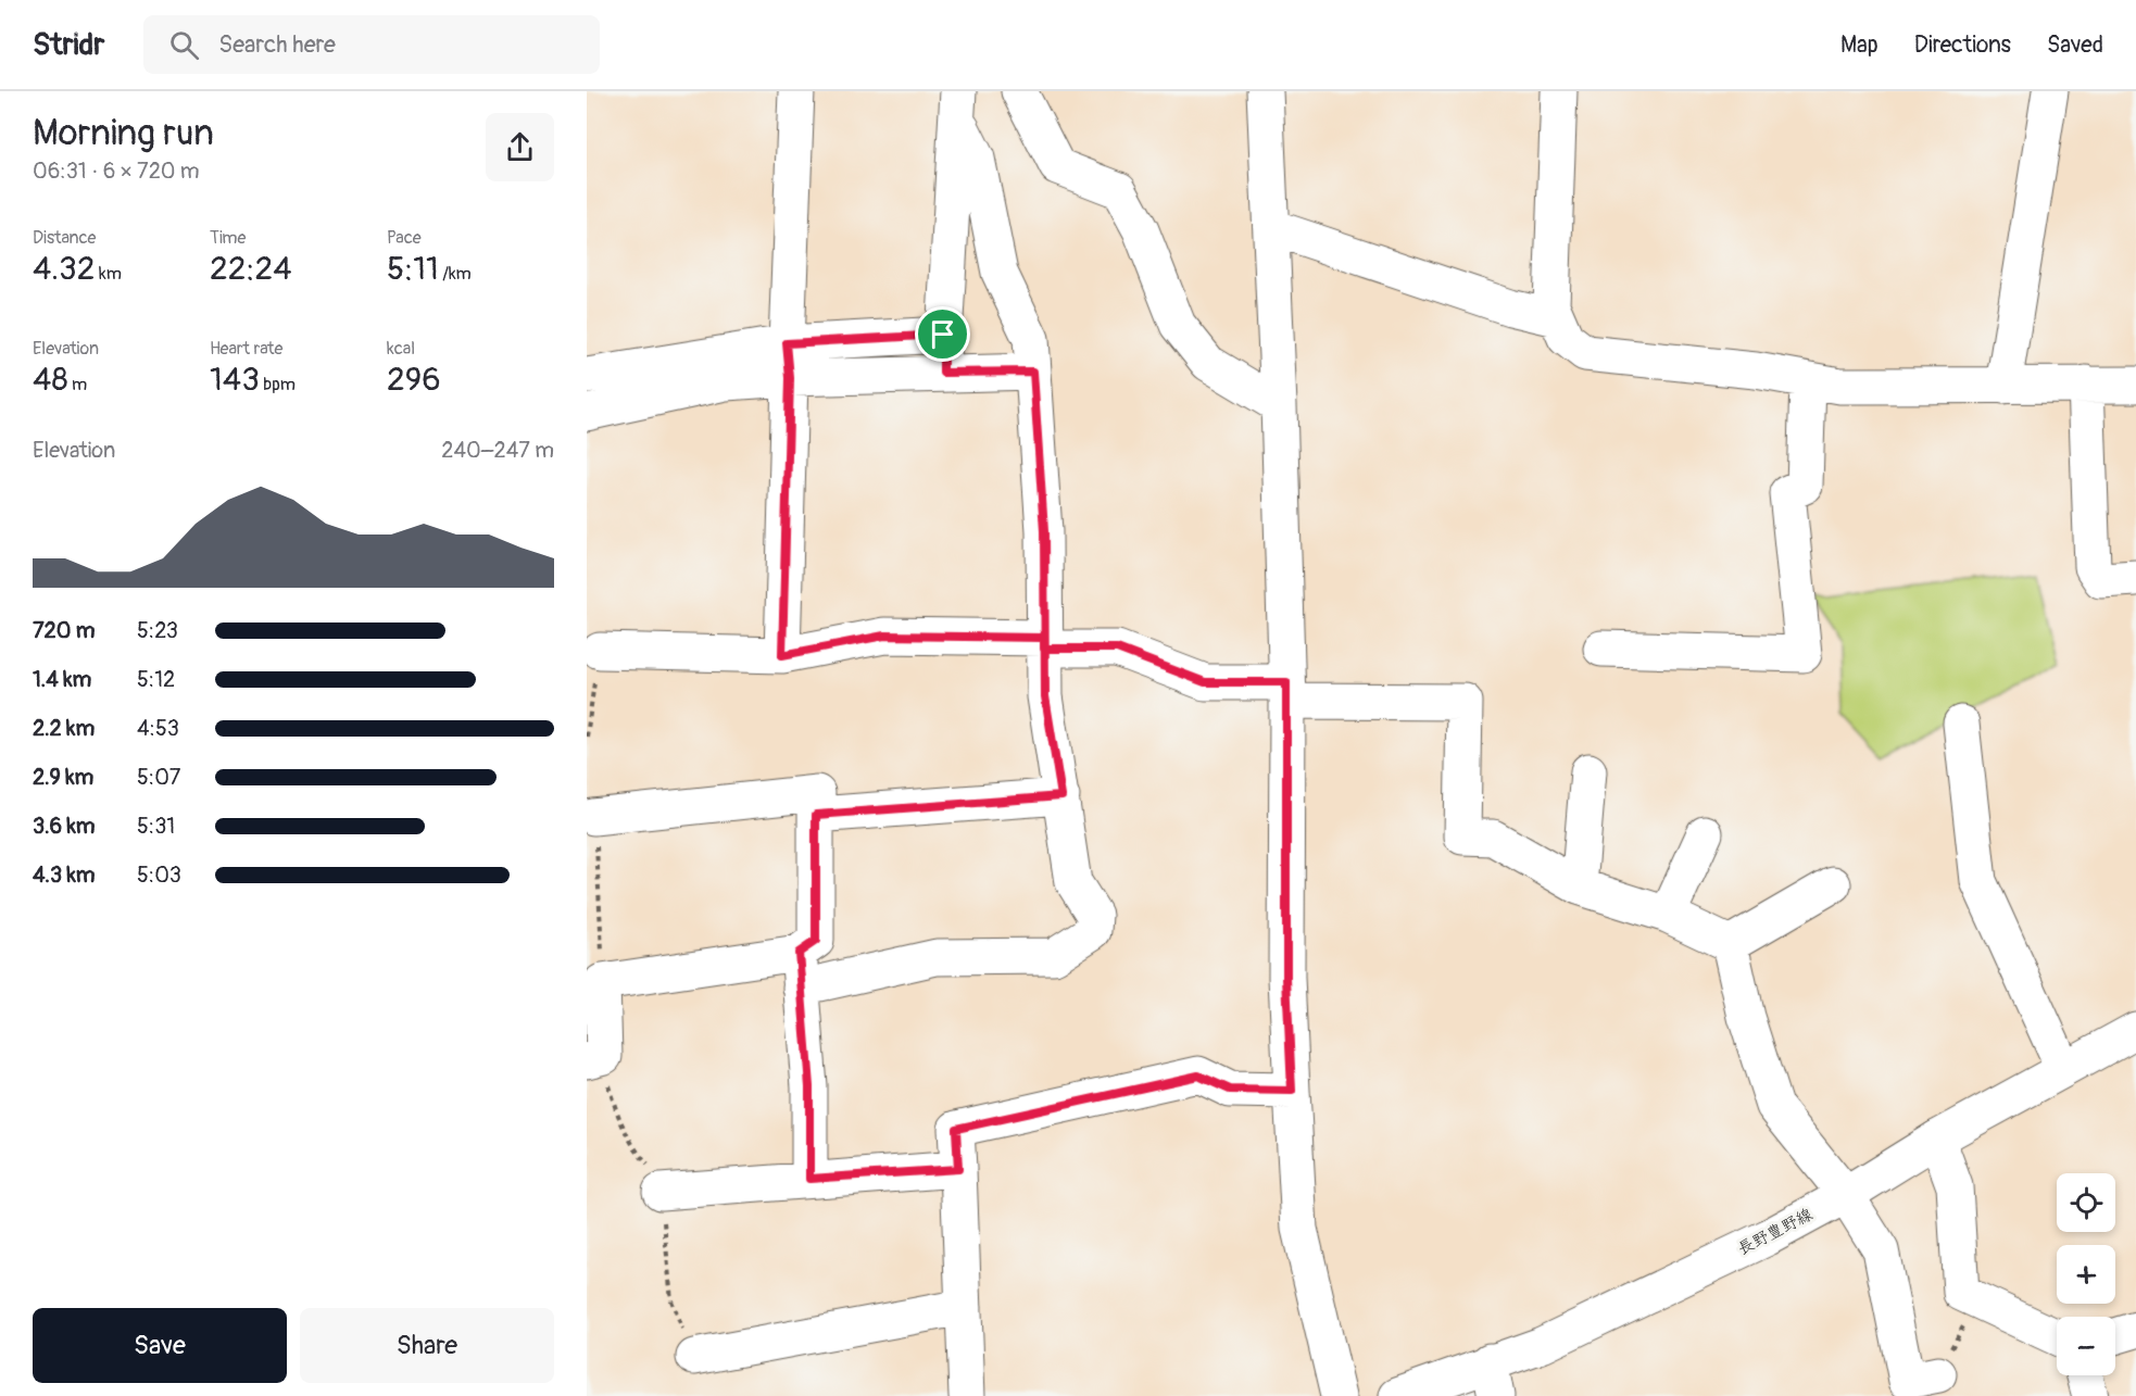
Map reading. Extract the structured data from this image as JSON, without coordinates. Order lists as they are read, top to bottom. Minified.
{"streets":{"street":["長野豊野線"]},"page":{"header":"Stridr","search":"Search here","nav":["Map","Directions","Saved"],"heading":["Morning run","06:31 · 6 × 720 m"],"stats":[["Distance","4.32 km"],["Time","22:24"],["Pace","5:11 /km"],["Elevation","48 m"],["Heart rate","143 bpm"],["kcal","296"]],"chart":["Elevation","240–247 m"],"list":[{"name":"720 m","note":"5:23"},{"name":"1.4 km","note":"5:12"},{"name":"2.2 km","note":"4:53"},{"name":"2.9 km","note":"5:07"},{"name":"3.6 km","note":"5:31"},{"name":"4.3 km","note":"5:03"}],"map_buttons":["+","−"],"buttons":["Save","Share"]}}
